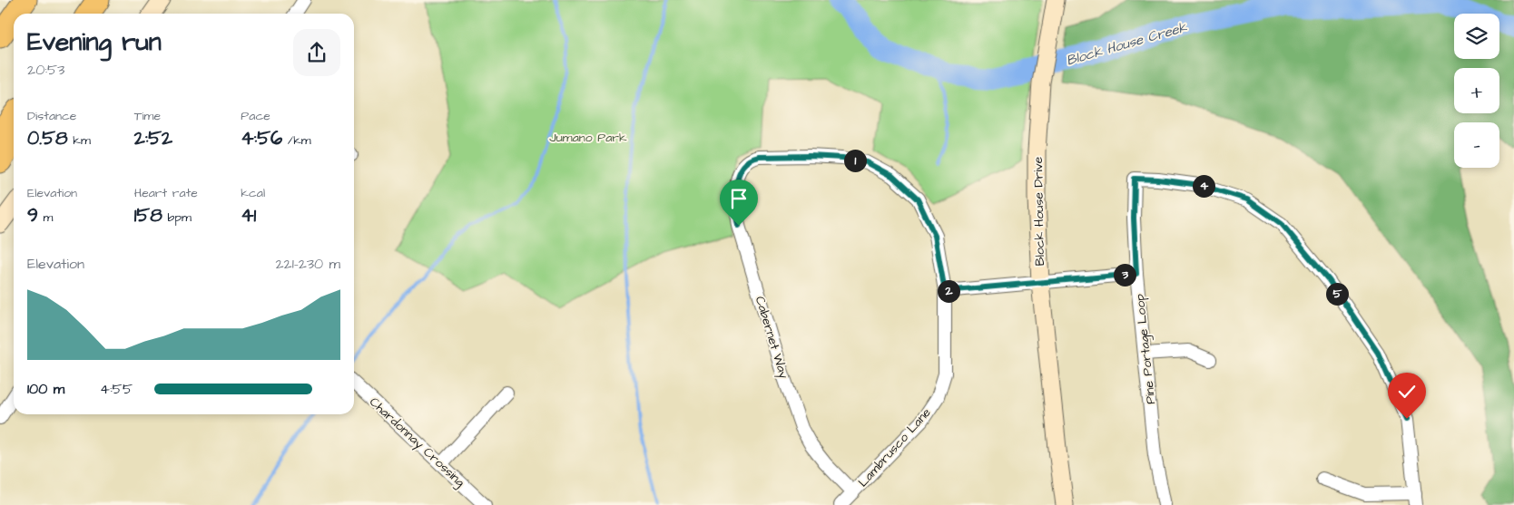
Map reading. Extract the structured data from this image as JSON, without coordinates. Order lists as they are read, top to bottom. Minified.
{"streets":{"street":["Block House Drive","Cabernet Way","Pine Portage Loop","Chardonnay Crossing","Lambrusco Lane"]},"crossings":[["Cabernet Way","Lambrusco Lane"]],"water":["Block House Creek"],"parks":["Jumano Park"],"page":{"map_buttons":["+","−"],"heading":["Evening run","20:53"],"stats":[["Distance","0.58 km"],["Time","2:52"],["Pace","4:56 /km"],["Elevation","9 m"],["Heart rate","158 bpm"],["kcal","41"]],"pins":["1","4","3","2","5"],"chart":["Elevation","221–230 m"],"list":[{"name":"100 m","note":"4:55"}]}}
